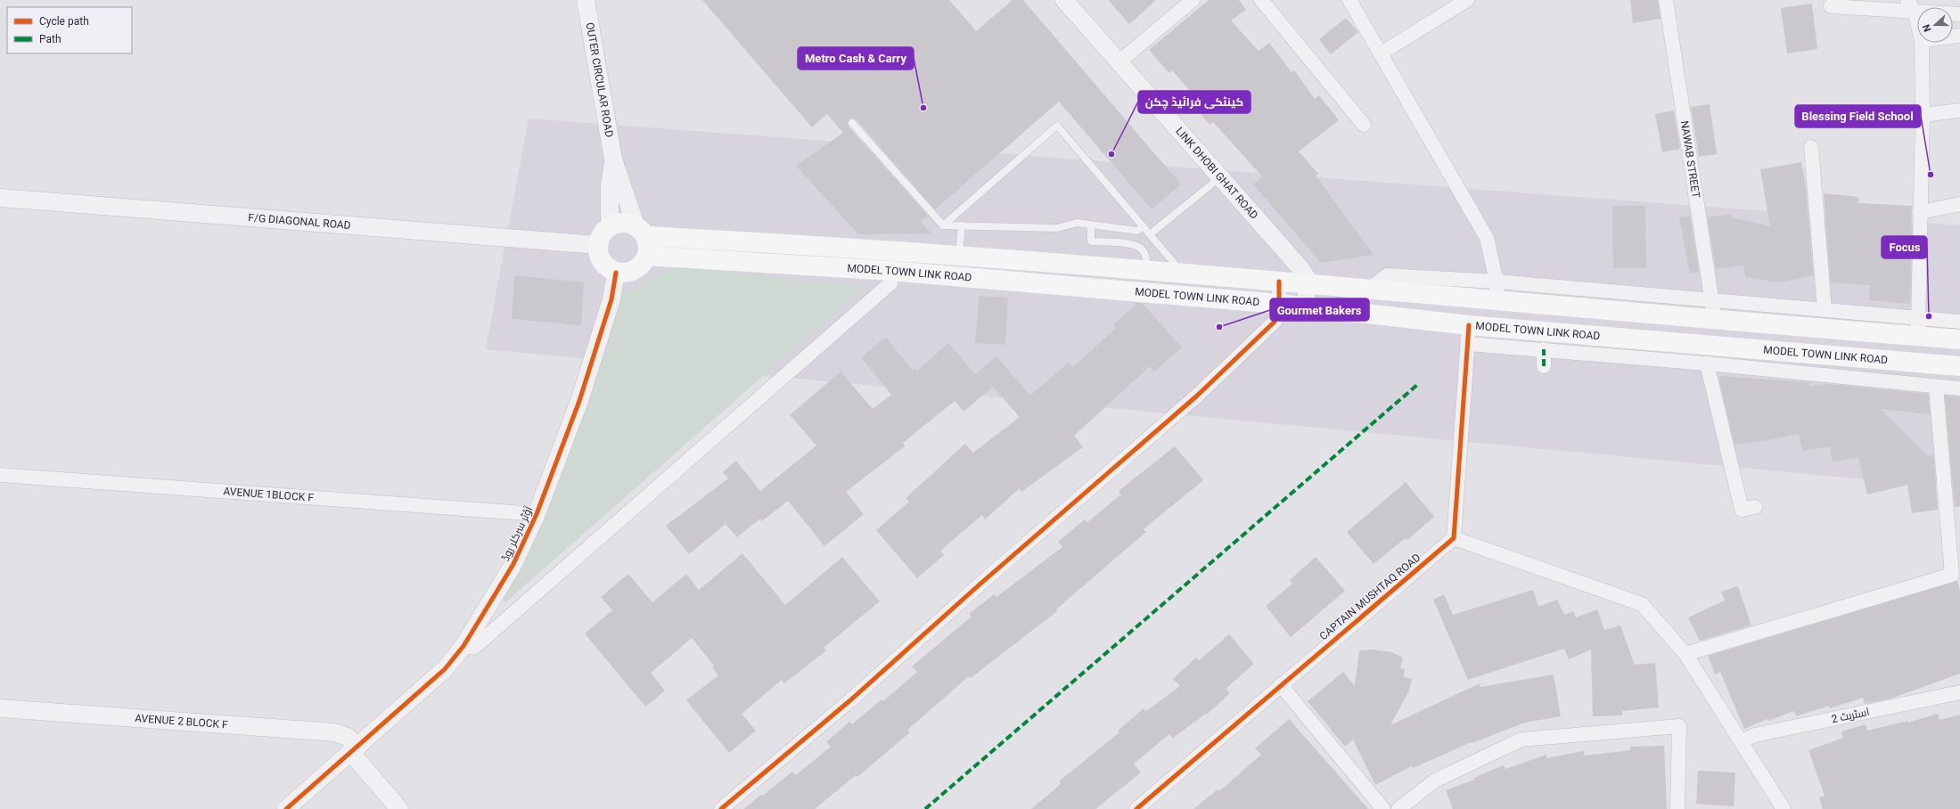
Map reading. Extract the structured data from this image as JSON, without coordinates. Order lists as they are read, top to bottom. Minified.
{"streets":{"main road":["MODEL TOWN LINK ROAD"],"street":["OUTER CIRCULAR ROAD","NAWAB STREET","LINK DHOBI GHAT ROAD","F/G DIAGONAL ROAD","AVENUE 1BLOCK F","آؤٹر سرکلر روڈ","CAPTAIN MUSHTAQ ROAD","اسٹریٹ 2","AVENUE 2 BLOCK F"]},"crossings":[["OUTER CIRCULAR ROAD","F/G DIAGONAL ROAD"],["OUTER CIRCULAR ROAD","MODEL TOWN LINK ROAD"],["OUTER CIRCULAR ROAD","آؤٹر سرکلر روڈ"],["NAWAB STREET","MODEL TOWN LINK ROAD"],["LINK DHOBI GHAT ROAD","MODEL TOWN LINK ROAD"],["F/G DIAGONAL ROAD","MODEL TOWN LINK ROAD"],["F/G DIAGONAL ROAD","آؤٹر سرکلر روڈ"],["MODEL TOWN LINK ROAD","آؤٹر سرکلر روڈ"],["AVENUE 1BLOCK F","آؤٹر سرکلر روڈ"],["آؤٹر سرکلر روڈ","AVENUE 2 BLOCK F"]],"places":["Metro Cash & Carry","کینٹکی فرائیڈ چکن","Blessing Field School","Focus","Gourmet Bakers"],"legend":["Cycle path","Path"],"north":"left"}
